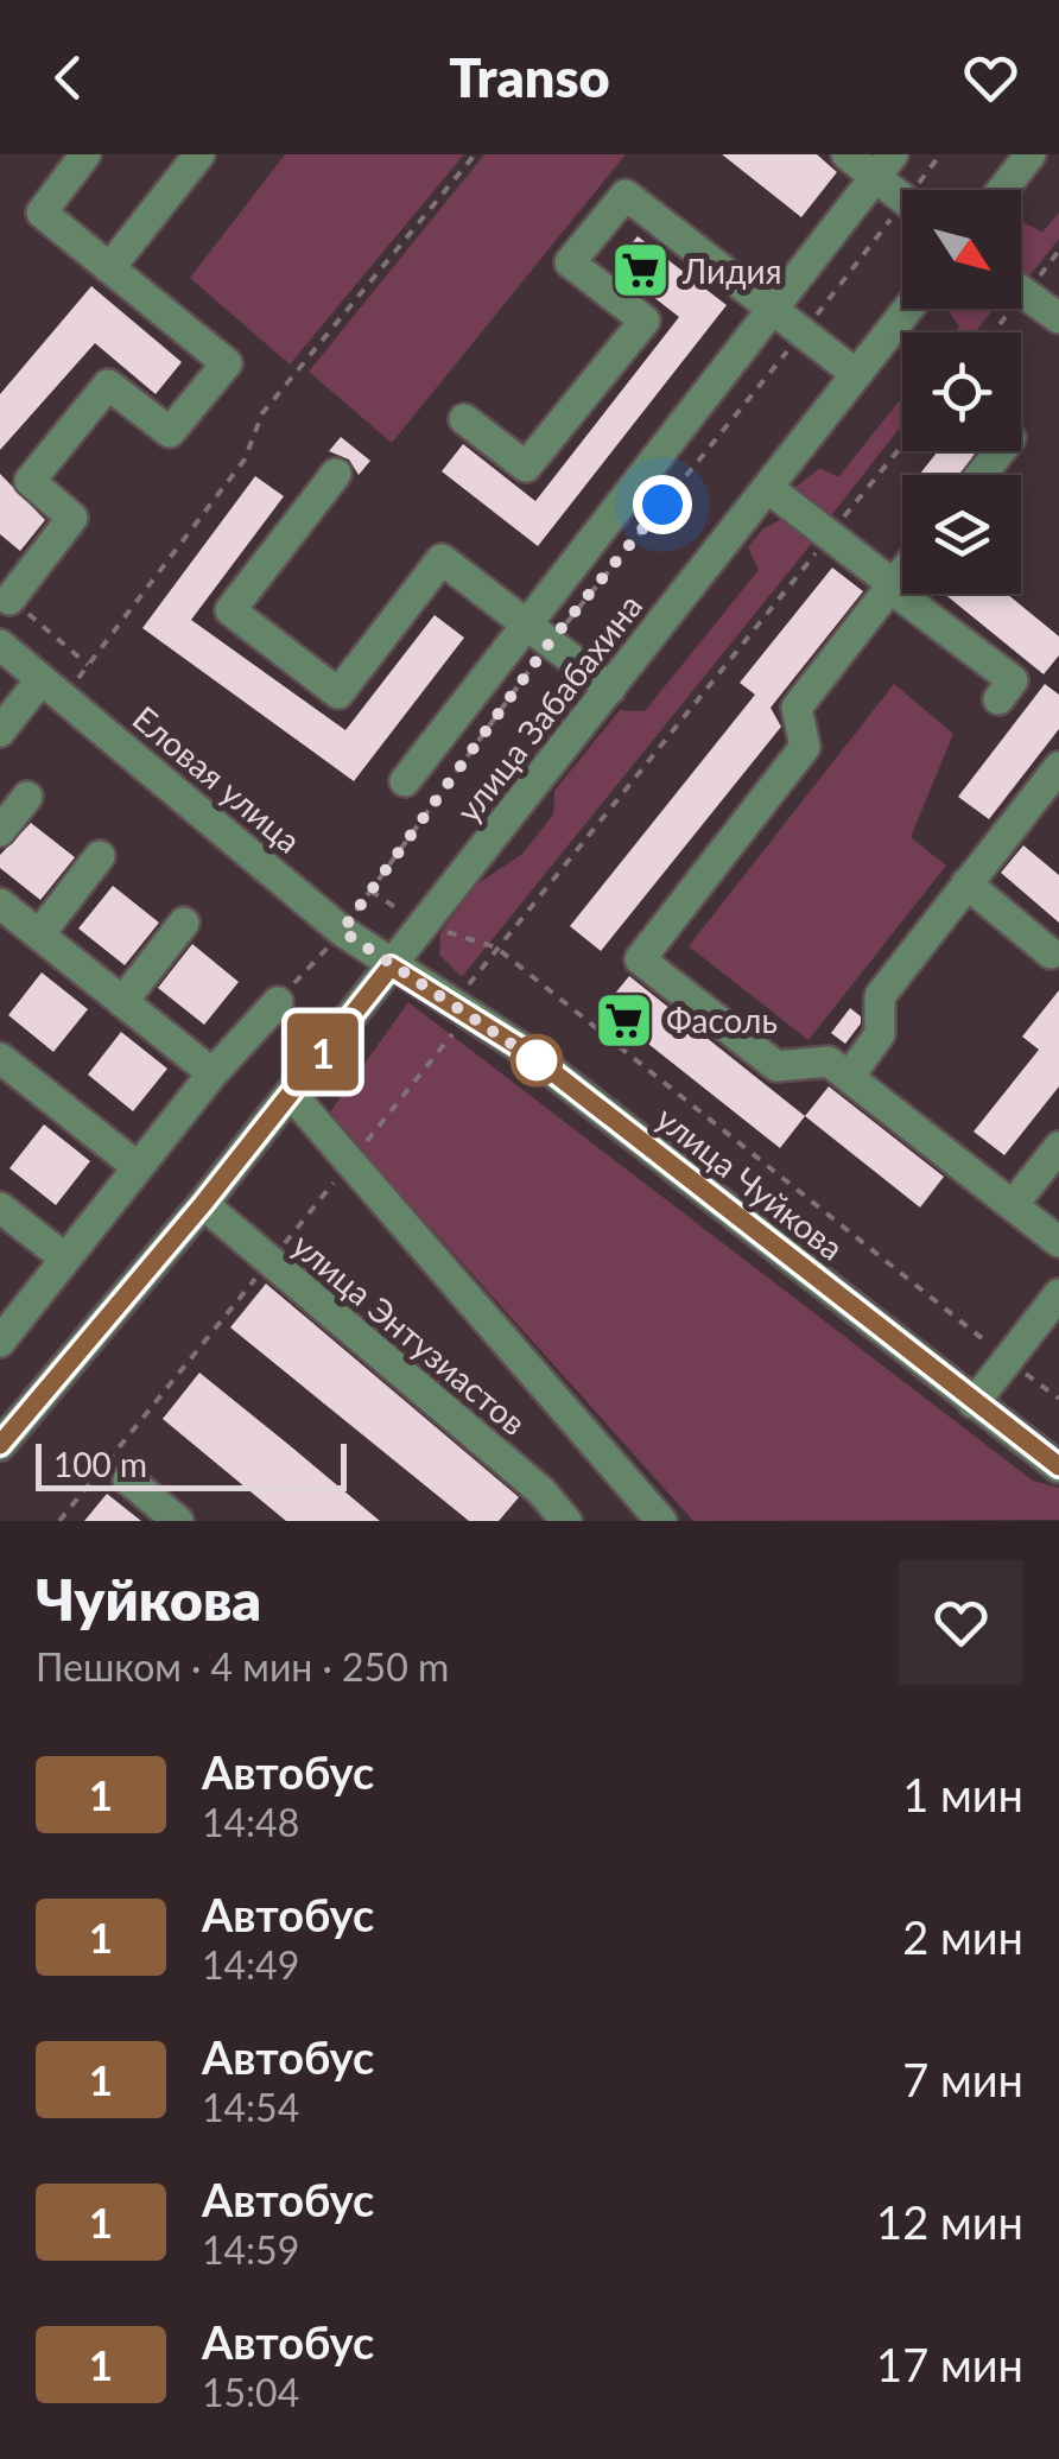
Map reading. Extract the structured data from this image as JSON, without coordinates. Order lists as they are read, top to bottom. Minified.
{"streets":{"street":["улица Забабахина","Еловая улица","улица Чуйкова","улица Энтузиастов"]},"crossings":[["улица Забабахина","Еловая улица"],["улица Забабахина","улица Чуйкова"],["улица Забабахина","улица Энтузиастов"],["Еловая улица","улица Чуйкова"]],"places":{"supermarket":["Лидия","Фасоль"]},"lines":["bus line 1"],"scale_bar":"100 m","north":"bottom right","page":{"header":"Transo","on_map":"1","scale":"100 m","heading":["Чуйкова","Пешком · 4 мин · 250 m"],"list":[{"mark":"1","name":"Автобус","note":"14:48","value":"1 мин"},{"mark":"1","name":"Автобус","note":"14:49","value":"2 мин"},{"mark":"1","name":"Автобус","note":"14:54","value":"7 мин"},{"mark":"1","name":"Автобус","note":"14:59","value":"12 мин"},{"mark":"1","name":"Автобус","note":"15:04","value":"17 мин"}]}}
